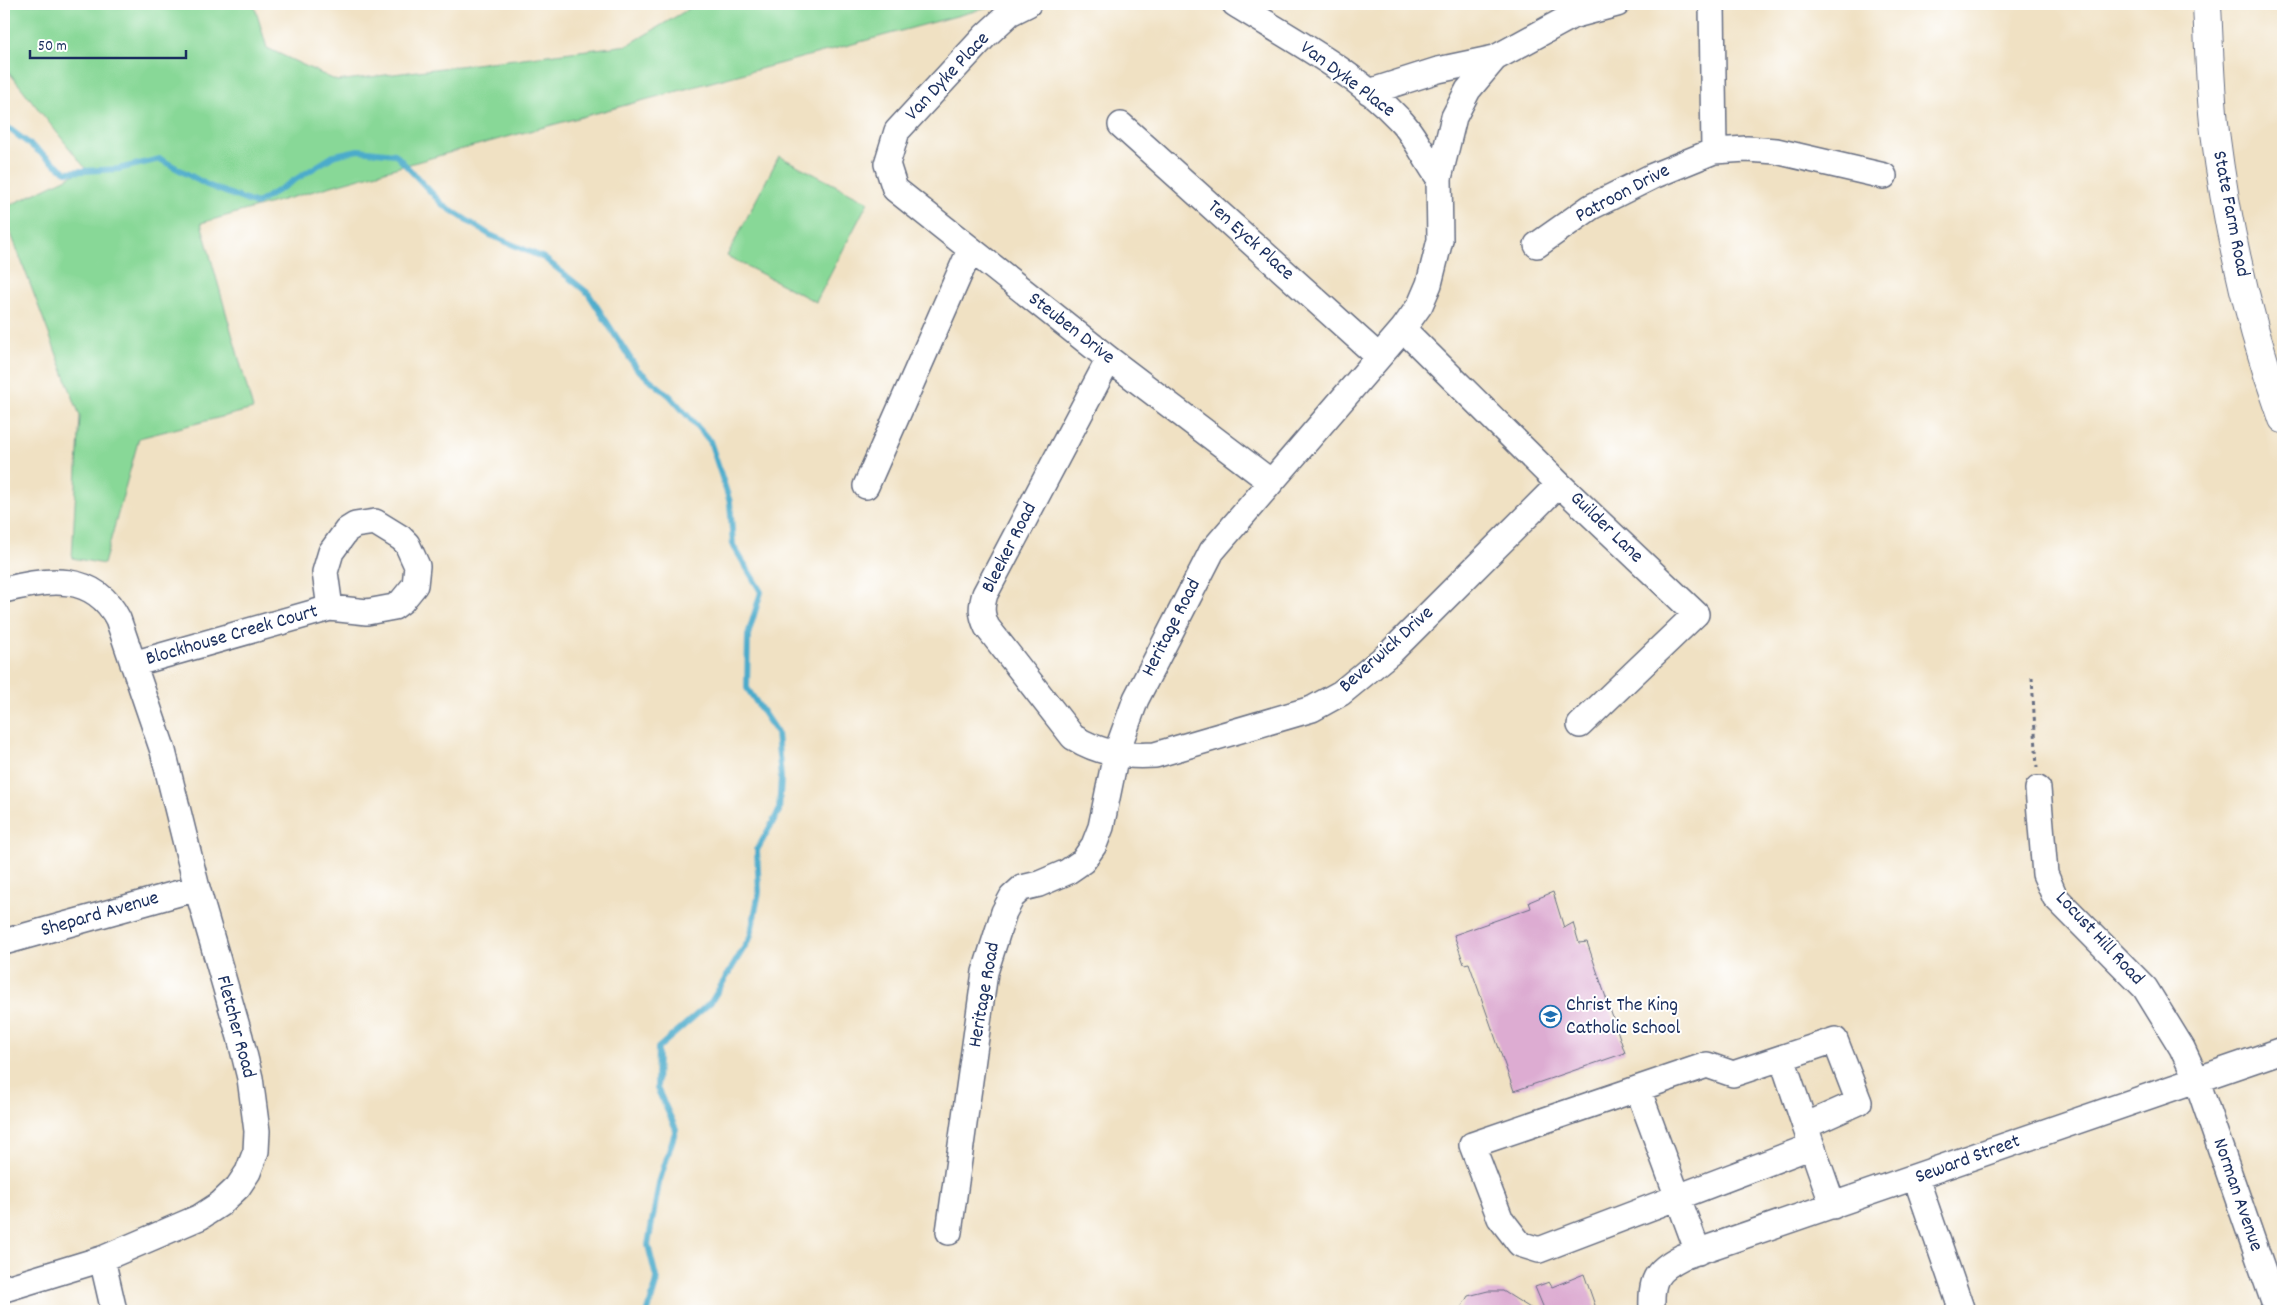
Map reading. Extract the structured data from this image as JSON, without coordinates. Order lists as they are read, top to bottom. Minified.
{"streets":{"main road":["State Farm Road"],"street":["Van Dyke Place","Patroon Drive","Ten Eyck Place","Steuben Drive","Guilder Lane","Bleeker Road","Heritage Road","Blockhouse Creek Court","Beverwick Drive","Shepard Avenue","Locust Hill Road","Fletcher Road","Seward Street","Norman Avenue"]},"crossings":[["Van Dyke Place","Steuben Drive"],["Van Dyke Place","Heritage Road"],["Ten Eyck Place","Heritage Road"],["Steuben Drive","Bleeker Road"],["Steuben Drive","Heritage Road"],["Guilder Lane","Heritage Road"],["Guilder Lane","Beverwick Drive"],["Bleeker Road","Heritage Road"],["Bleeker Road","Beverwick Drive"],["Heritage Road","Beverwick Drive"],["Blockhouse Creek Court","Fletcher Road"],["Shepard Avenue","Fletcher Road"],["Locust Hill Road","Seward Street"],["Locust Hill Road","Norman Avenue"],["Seward Street","Norman Avenue"]],"places":{"school or university":["Christ The King Catholic School"]},"scale_bar":"50 m"}
